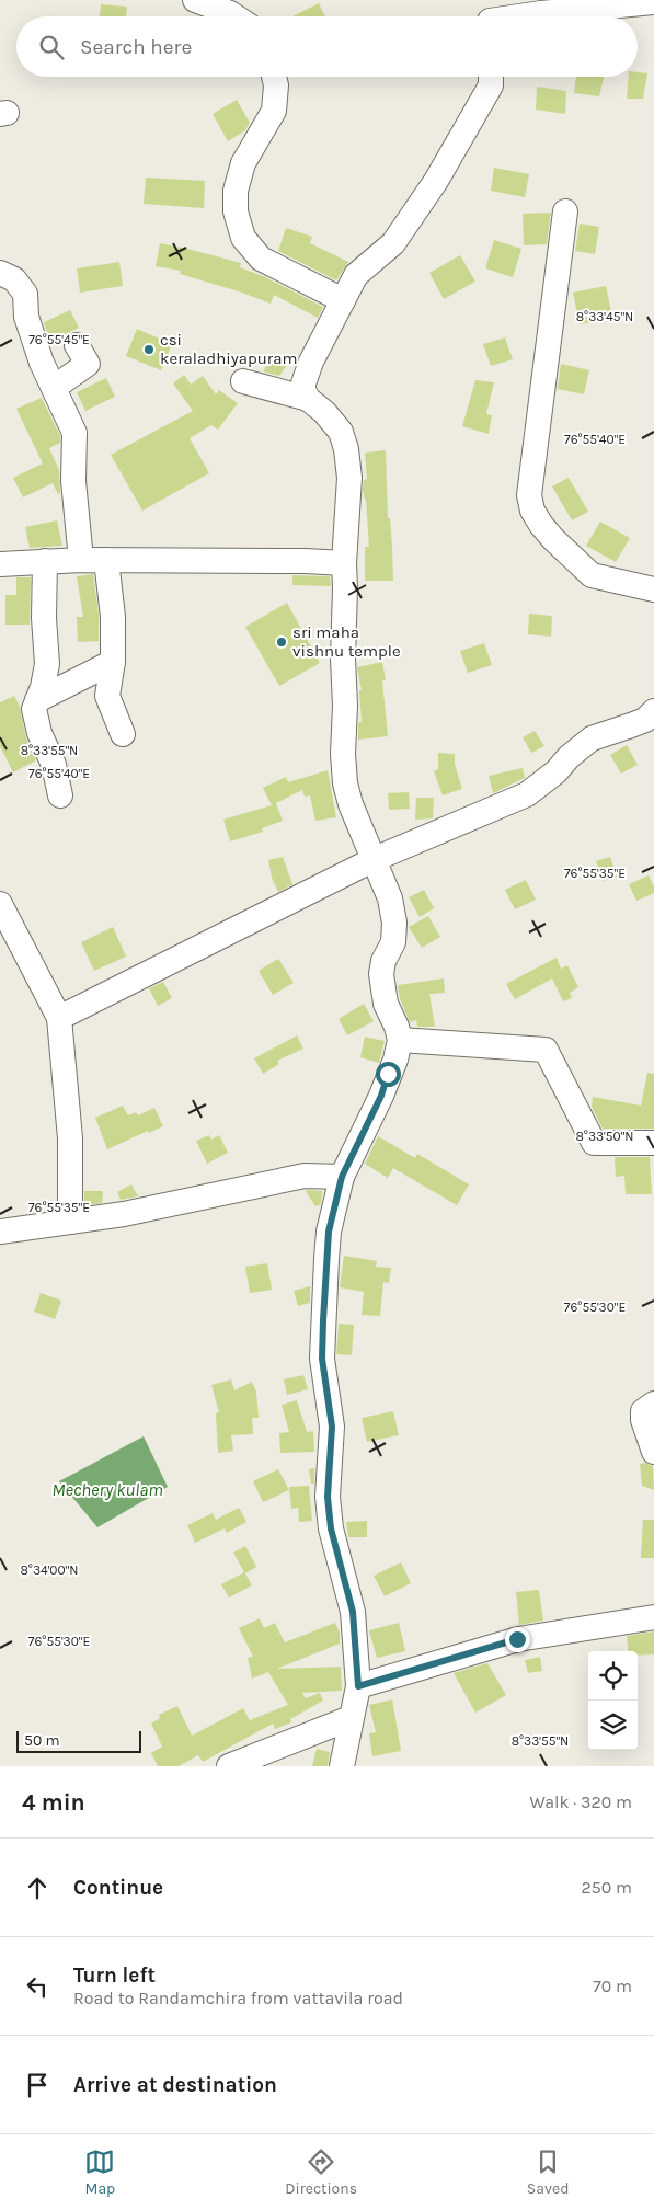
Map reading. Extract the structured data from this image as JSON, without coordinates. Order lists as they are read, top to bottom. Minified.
{"water":["Mechery kulam"],"places":["csi keraladhiyapuram","sri maha vishnu temple"],"scale_bar":"50 m","page":{"search":"Search here","scale":"50 m","heading":["4 min","Walk · 320 m"],"list":[["Continue","250 m"],["Turn left","Road to Randamchira from vattavila road","70 m"],"Arrive at destination"],"nav":["Map","Directions","Saved"]},"coordinates":["8°33'45\"N","76°55'45\"E","76°55'40\"E","8°33'55\"N","76°55'35\"E","8°33'50\"N","76°55'30\"E","8°34'00\"N"]}
